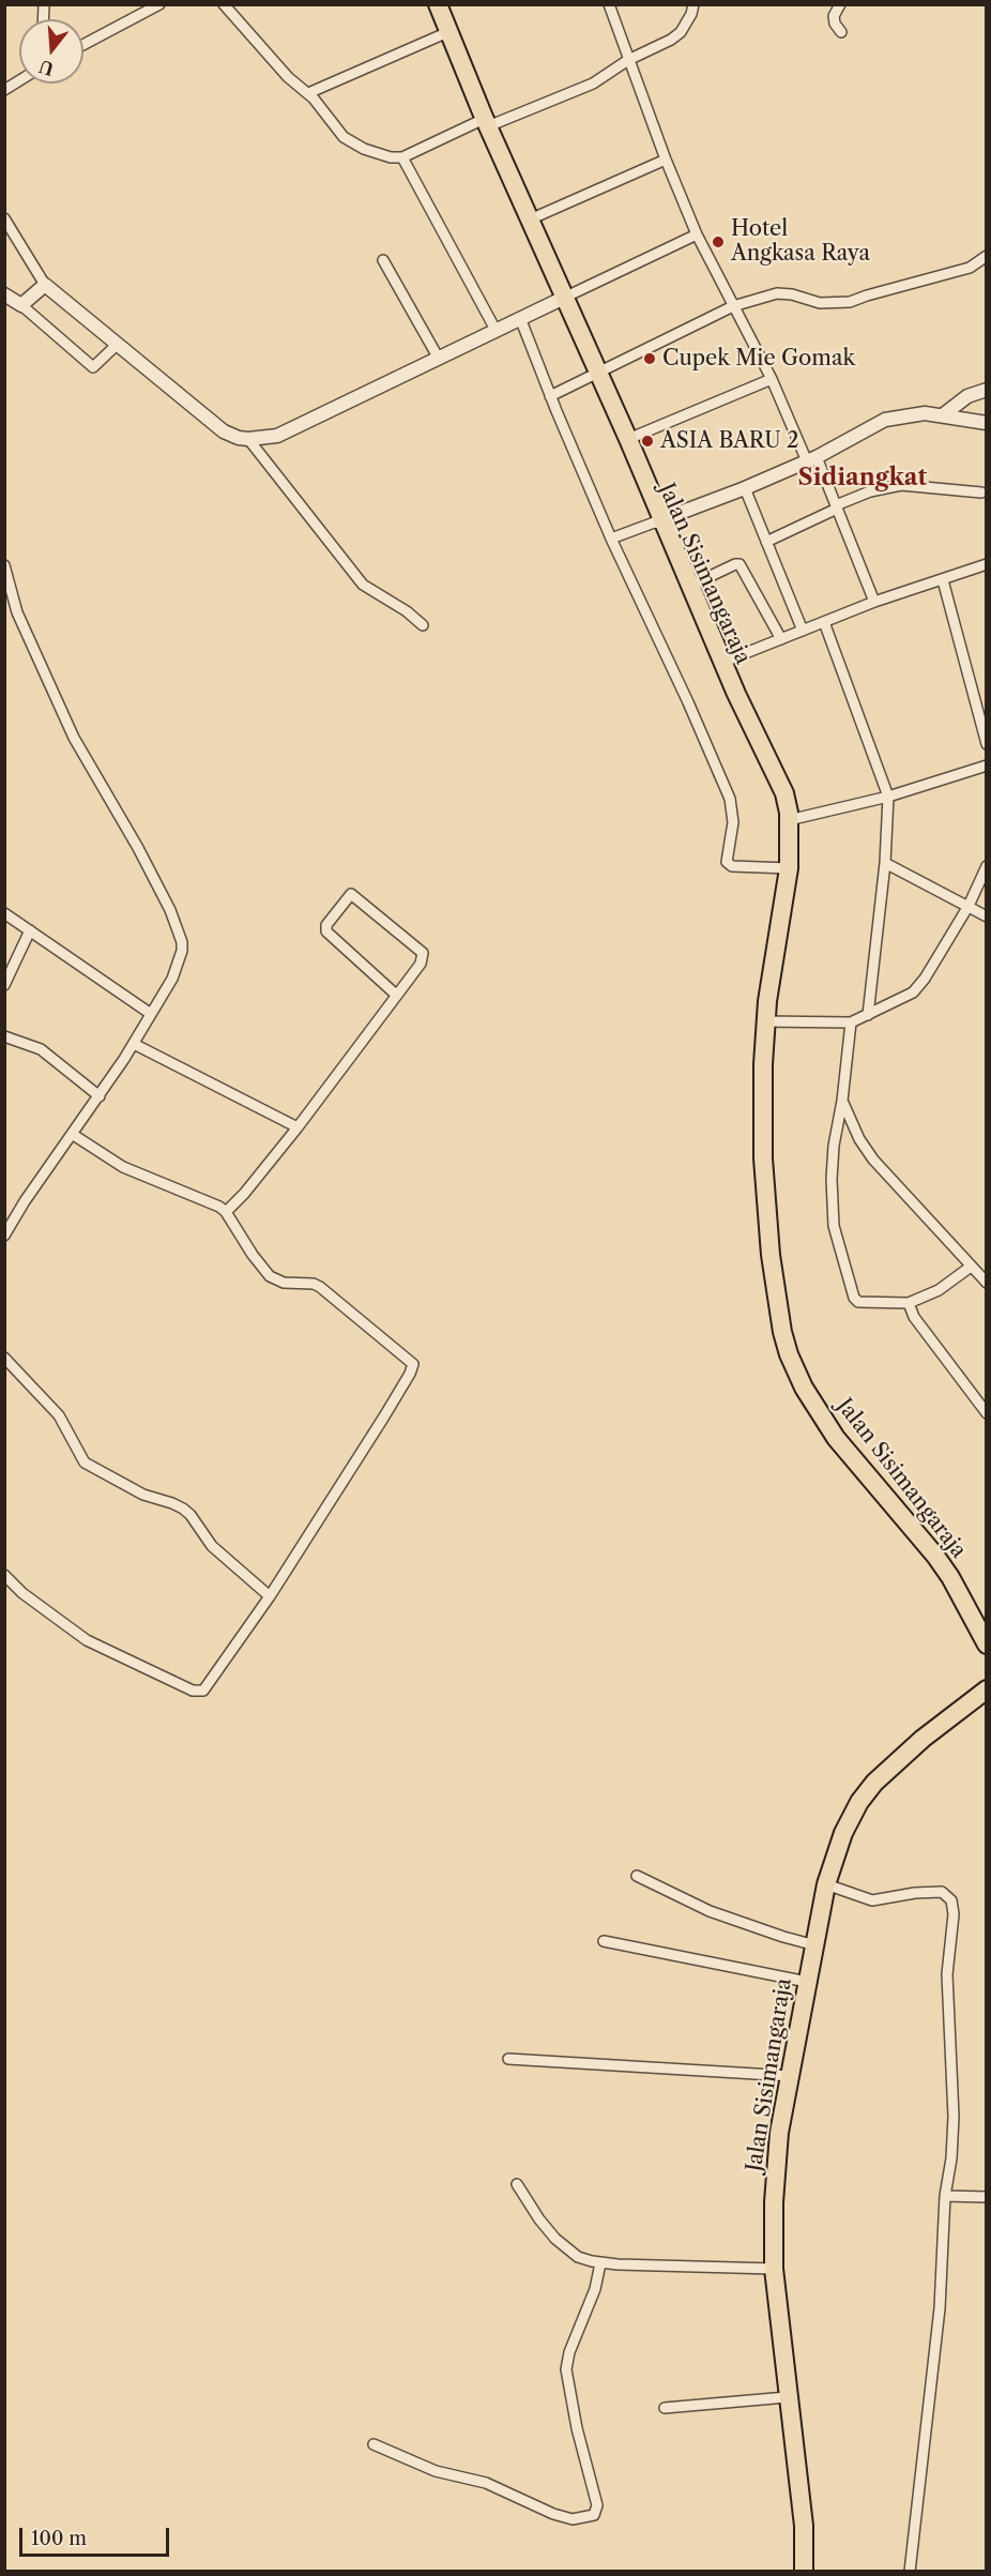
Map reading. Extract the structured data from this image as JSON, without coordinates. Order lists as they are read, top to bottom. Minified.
{"streets":{"highway":["Jalan Sisimangaraja"]},"districts":["Sidiangkat"],"places":["Hotel Angkasa Raya","Cupek Mie Gomak","ASIA BARU 2"],"scale_bar":"100 m","north":"bottom"}
